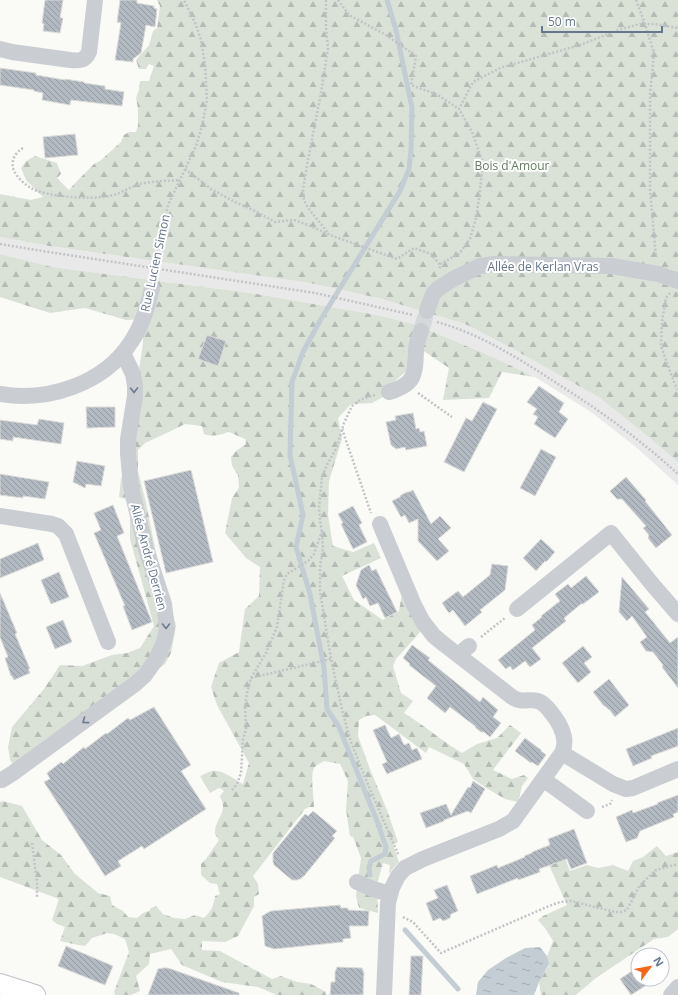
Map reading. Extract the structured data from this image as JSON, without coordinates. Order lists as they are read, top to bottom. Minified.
{"streets":{"street":["Rue Lucien Simon","Allée de Kerlan Vras","Allée André Derrien"]},"crossings":[["Rue Lucien Simon","Allée André Derrien"]],"one_way":["Allée André Derrien"],"parks":["Bois d'Amour"],"scale_bar":"50 m","north":"top right"}
